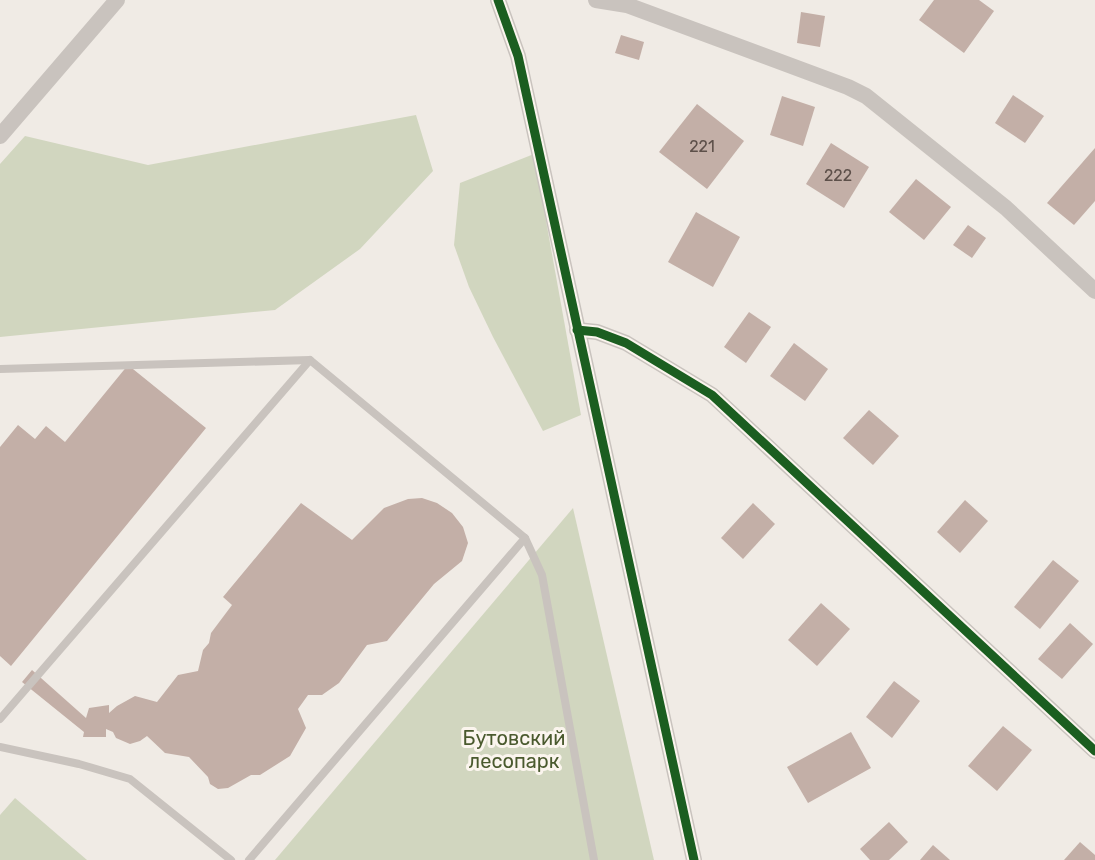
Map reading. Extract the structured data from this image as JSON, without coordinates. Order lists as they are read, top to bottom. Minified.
{"parks":["Бутовский лесопарк"],"house_numbers":["221","222"]}
